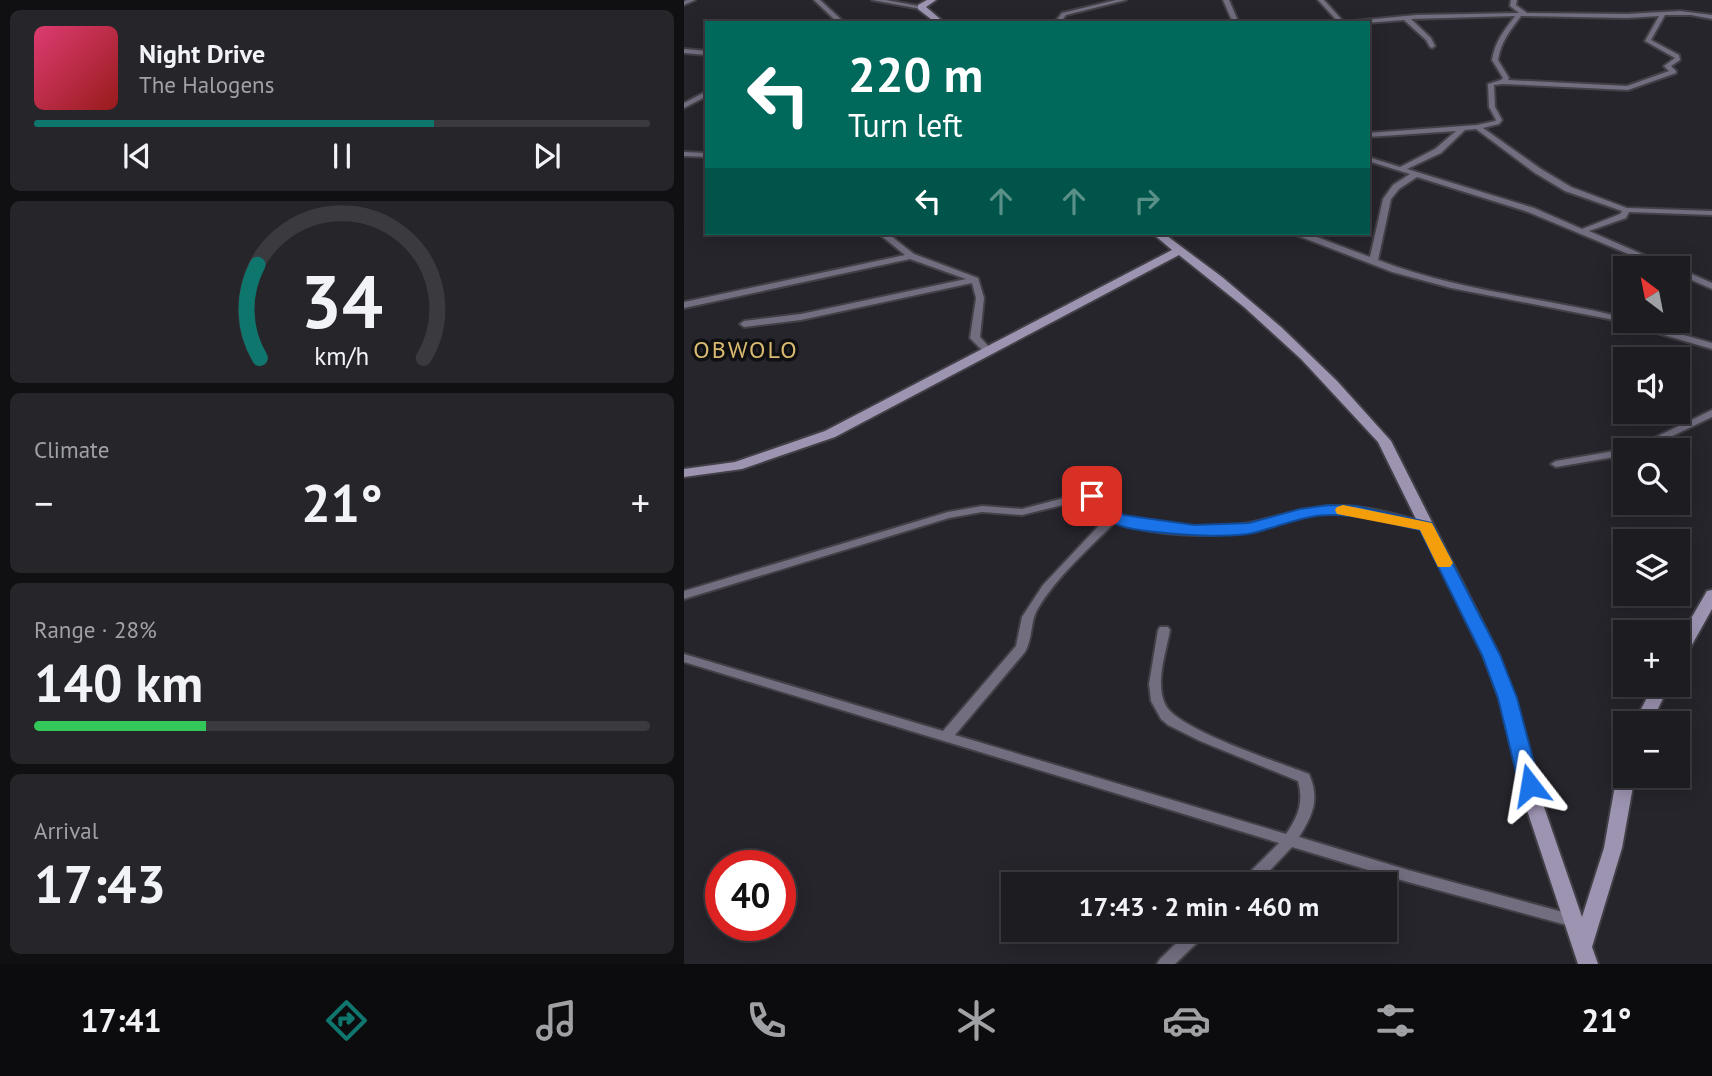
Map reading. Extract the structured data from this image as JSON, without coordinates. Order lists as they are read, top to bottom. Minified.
{"districts":["OBWOLO"],"north":"top left","page":{"turn":["220 m","Turn left"],"song":["Night Drive","The Halogens"],"map_buttons":["+","−"],"tile":["Climate",["Range · 28%","140 km"],["Arrival","17:43"]],"heat":["−","21°","+"],"limit":"40","trip":"17:43 · 2 min · 460 m","tabs":["17:41","21°"],"gauge":["34","km/h"]}}
